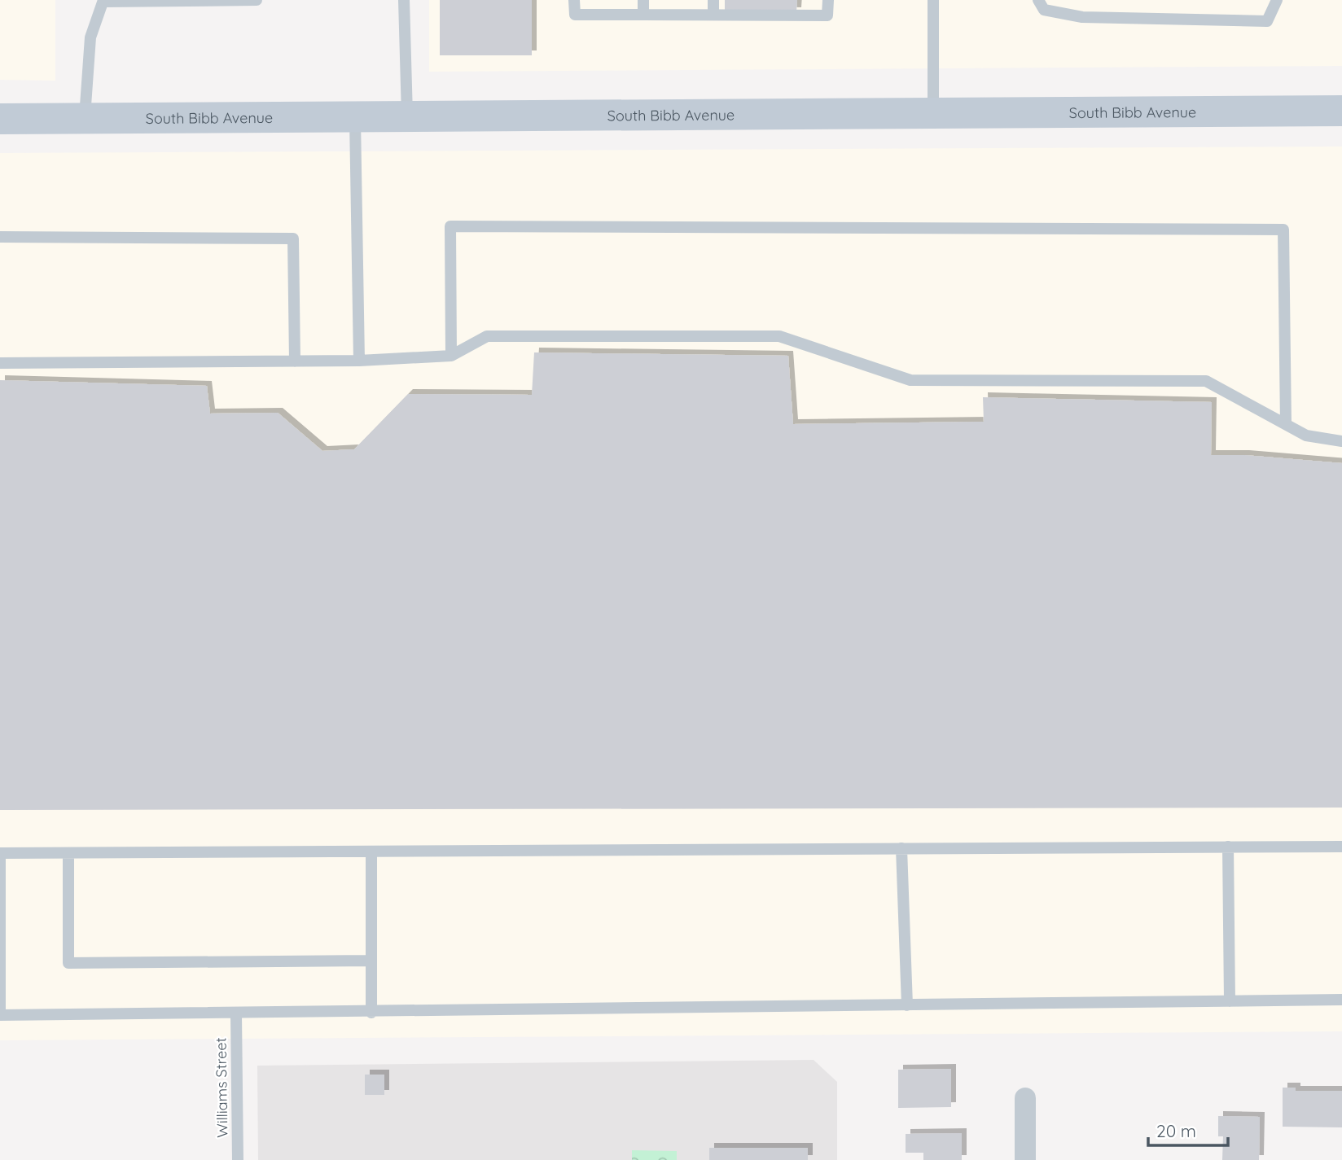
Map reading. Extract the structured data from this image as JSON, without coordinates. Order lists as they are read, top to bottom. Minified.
{"streets":{"main road":["South Bibb Avenue"],"lane":["Williams Street"]},"scale_bar":"20 m"}
